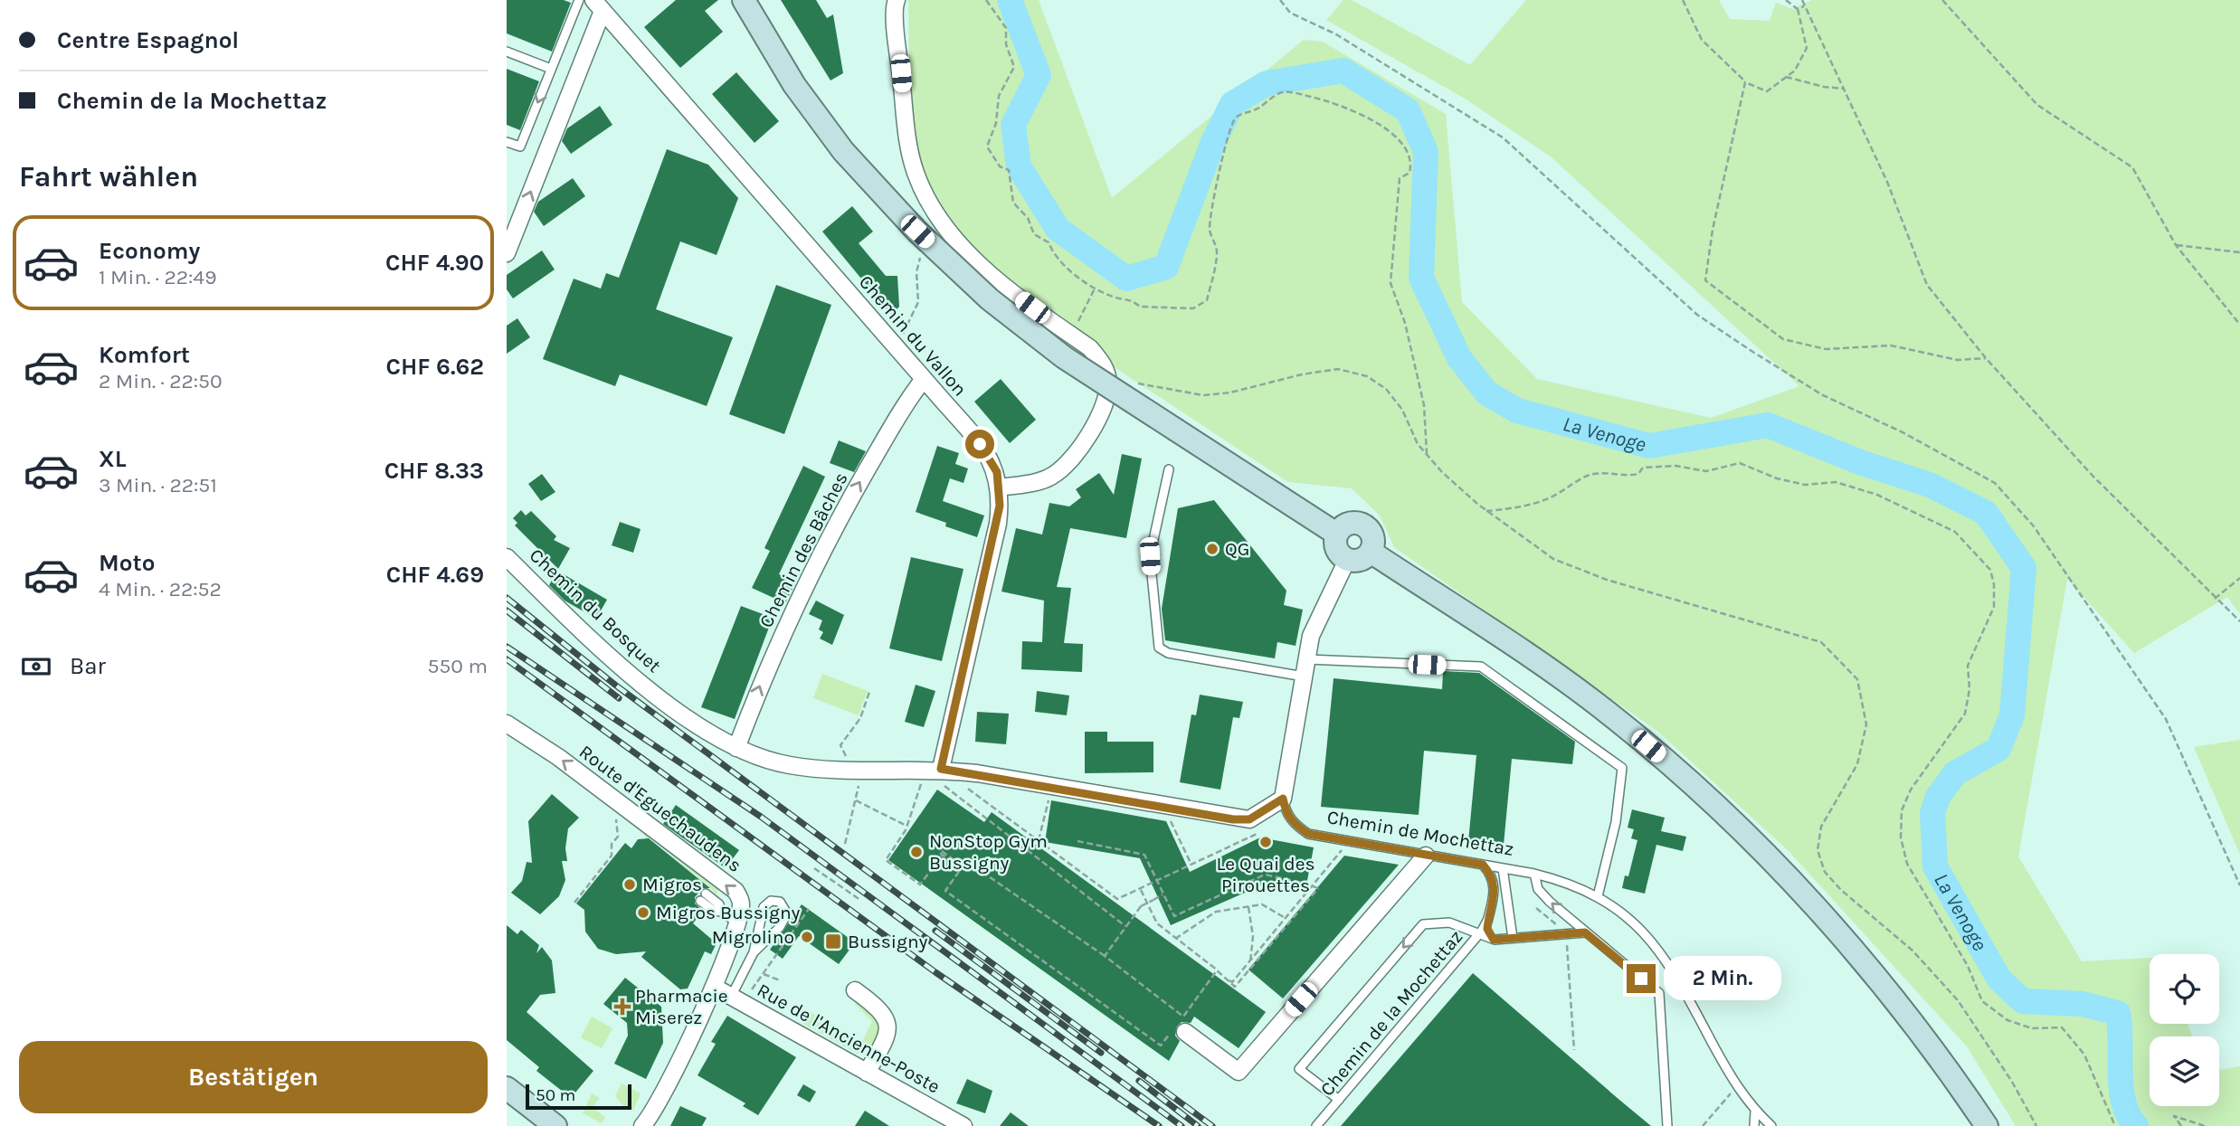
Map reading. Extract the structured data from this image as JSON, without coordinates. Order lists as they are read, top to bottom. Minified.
{"streets":{"street":["Chemin du Vallon","Chemin des Bâches","Chemin du Bosquet","Route d'Eguechaudens","Rue de l'Ancienne-Poste"],"lane":["Chemin de Mochettaz","Chemin de la Mochettaz"]},"crossings":[["Chemin du Vallon","Chemin des Bâches"],["Chemin du Vallon","Chemin du Bosquet"],["Chemin des Bâches","Chemin du Bosquet"],["Route d'Eguechaudens","Rue de l'Ancienne-Poste"],["Chemin de Mochettaz","Chemin de la Mochettaz"]],"one_way":["Chemin des Bâches","Route d'Eguechaudens"],"water":["La Venoge"],"places":{"other":["QG","Le Quai des Pirouettes","NonStop Gym Bussigny","Migros","Migros Bussigny","Migrolino"],"transit":["Bussigny"],"health":["Pharmacie Miserez"]},"scale_bar":"50 m","page":{"banner":["Centre Espagnol","Chemin de la Mochettaz"],"heading":"Fahrt wählen","list":[{"name":"Economy","note":"1 Min. · 22:49","value":"CHF 4.90"},{"name":"Komfort","note":"2 Min. · 22:50","value":"CHF 6.62"},{"name":"XL","note":"3 Min. · 22:51","value":"CHF 8.33"},{"name":"Moto","note":"4 Min. · 22:52","value":"CHF 4.69"}],"pay":["Bar","550 m"],"bubble":"2 Min.","buttons":"Bestätigen","scale":"50 m"}}
